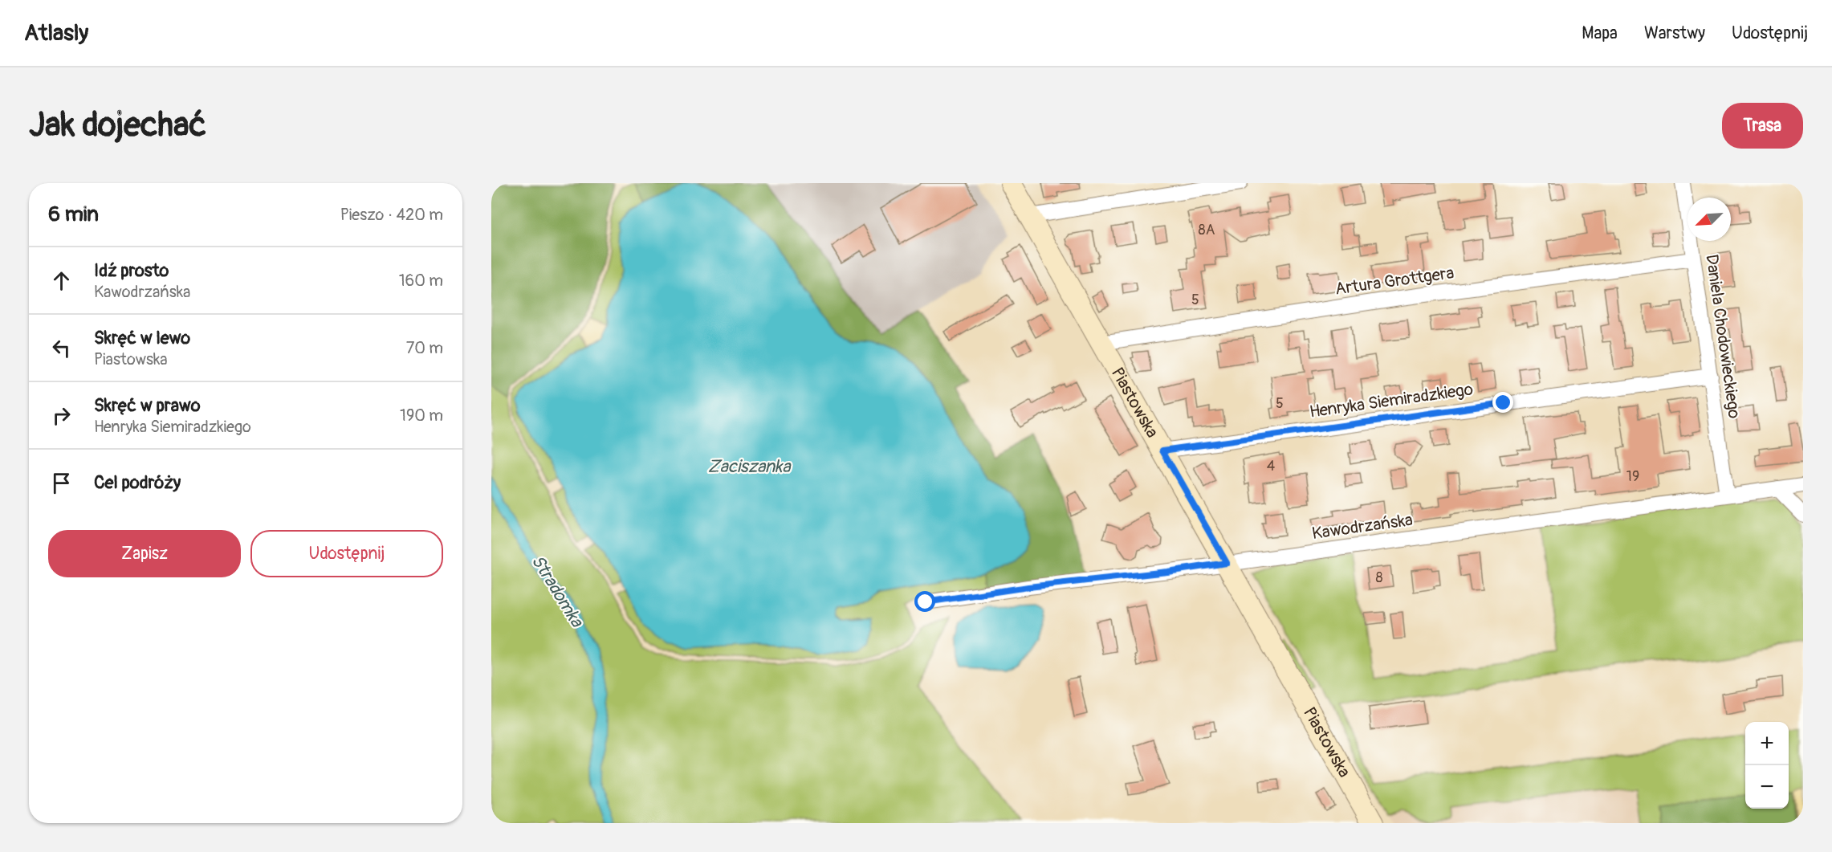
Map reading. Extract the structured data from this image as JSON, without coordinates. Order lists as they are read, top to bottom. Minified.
{"streets":{"street":["Artura Grottgera","Daniela Chodowieckiego","Henryka Siemiradzkiego","Piastowska","Kawodrzańska"]},"crossings":[["Artura Grottgera","Daniela Chodowieckiego"],["Artura Grottgera","Piastowska"],["Daniela Chodowieckiego","Henryka Siemiradzkiego"],["Daniela Chodowieckiego","Kawodrzańska"],["Henryka Siemiradzkiego","Piastowska"],["Piastowska","Kawodrzańska"]],"water":["Zaciszanka","Stradomka"],"house_numbers":["8A","5","5","4","19","8"],"north":"bottom left","page":{"header":"Atlasly","nav":["Mapa","Warstwy","Udostępnij"],"buttons":["Trasa",["Zapisz","Udostępnij"]],"title":"Jak dojechać","heading":["6 min","Pieszo · 420 m"],"list":[["Idź prosto","Kawodrzańska","160 m"],["Skręć w lewo","Piastowska","70 m"],["Skręć w prawo","Henryka Siemiradzkiego","190 m"],"Cel podróży"],"map_buttons":["+","−"]}}
